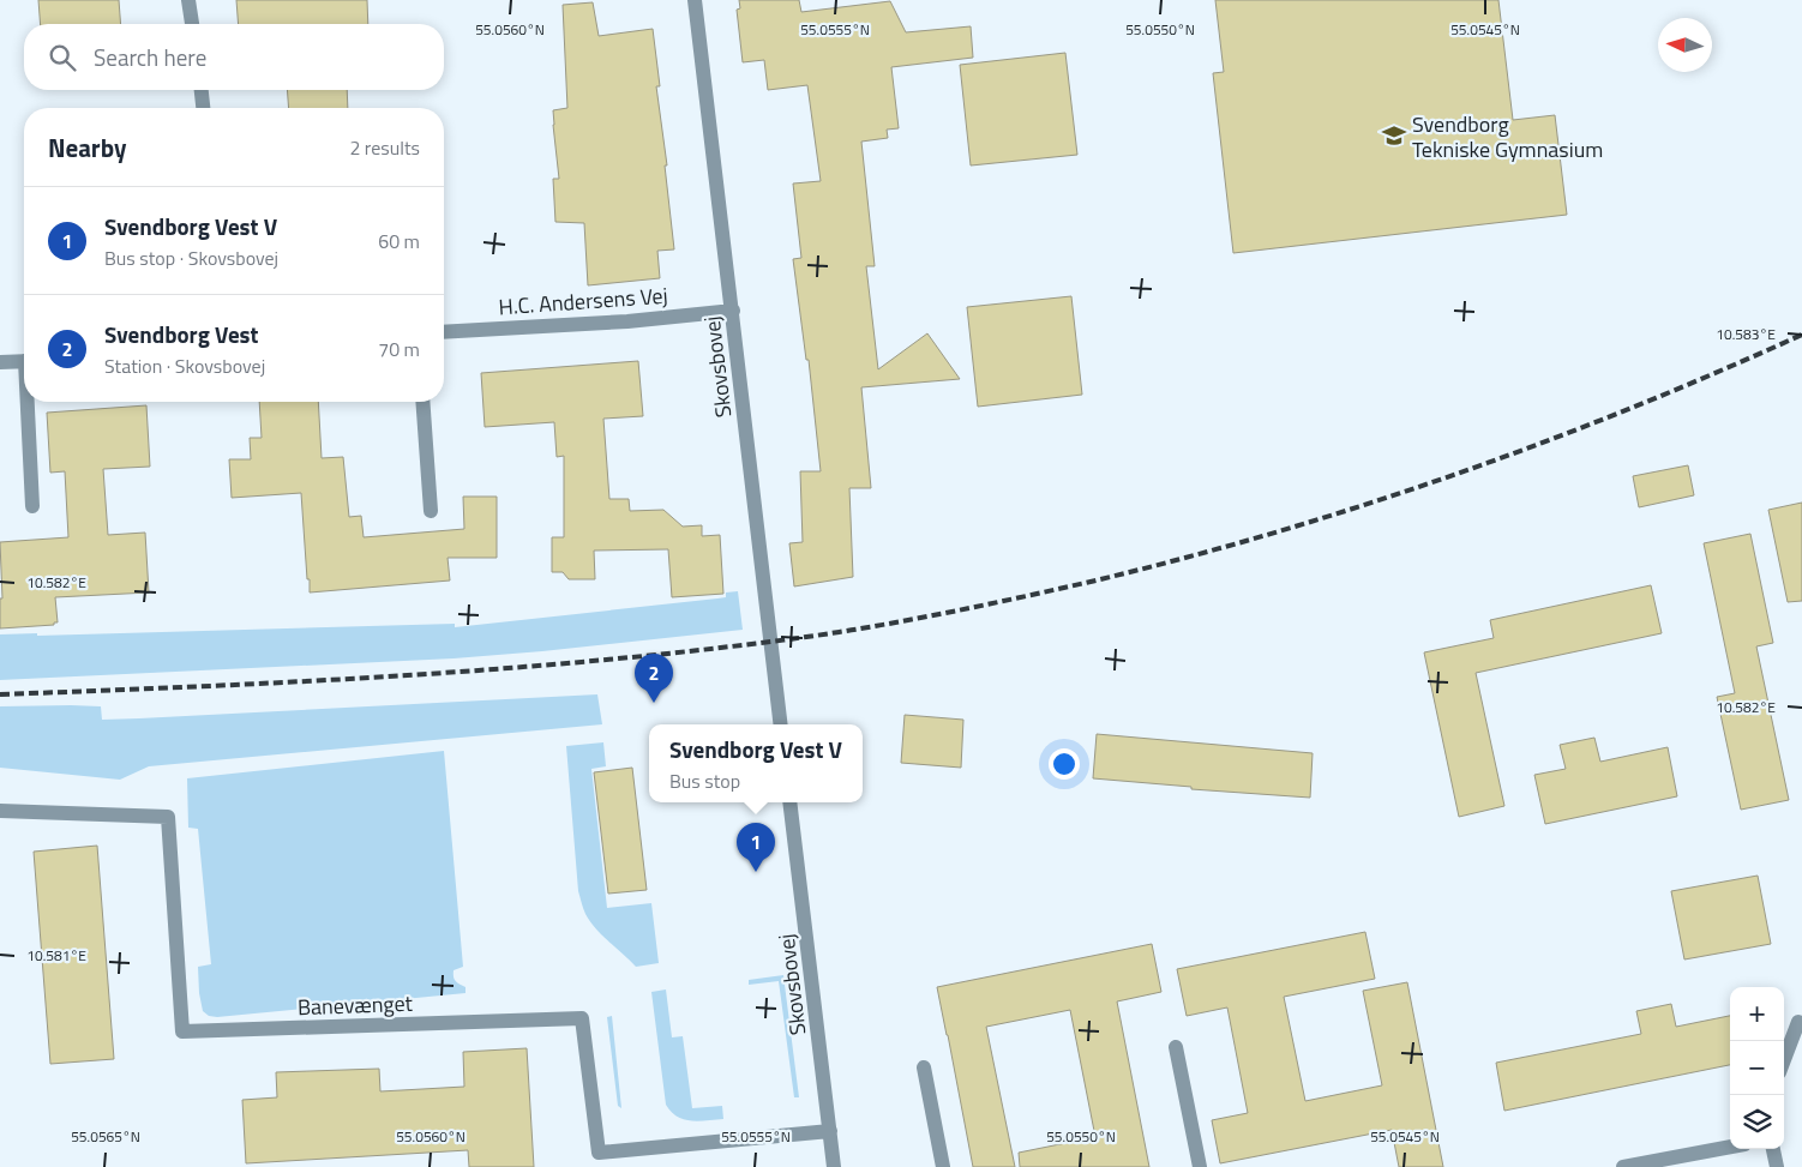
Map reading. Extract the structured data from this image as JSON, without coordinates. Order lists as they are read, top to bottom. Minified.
{"streets":{"street":["H.C. Andersens Vej","Skovsbovej","Banevænget"]},"crossings":[["H.C. Andersens Vej","Skovsbovej"],["Skovsbovej","Banevænget"]],"places":{"school or university":["Svendborg Tekniske Gymnasium"]},"north":"left","page":{"search":"Search here","heading":["Nearby","2 results"],"list":[{"mark":"1","name":"Svendborg Vest V","note":"Bus stop · Skovsbovej","value":"60 m"},{"mark":"2","name":"Svendborg Vest","note":"Station · Skovsbovej","value":"70 m"}],"pins":["2","1"],"popup":["Svendborg Vest V","Bus stop"],"map_buttons":["+","−"]},"coordinates":["55.0560°N","55.0555°N","55.0550°N","55.0545°N","10.583°E","10.582°E","10.581°E","55.0565°N"]}
